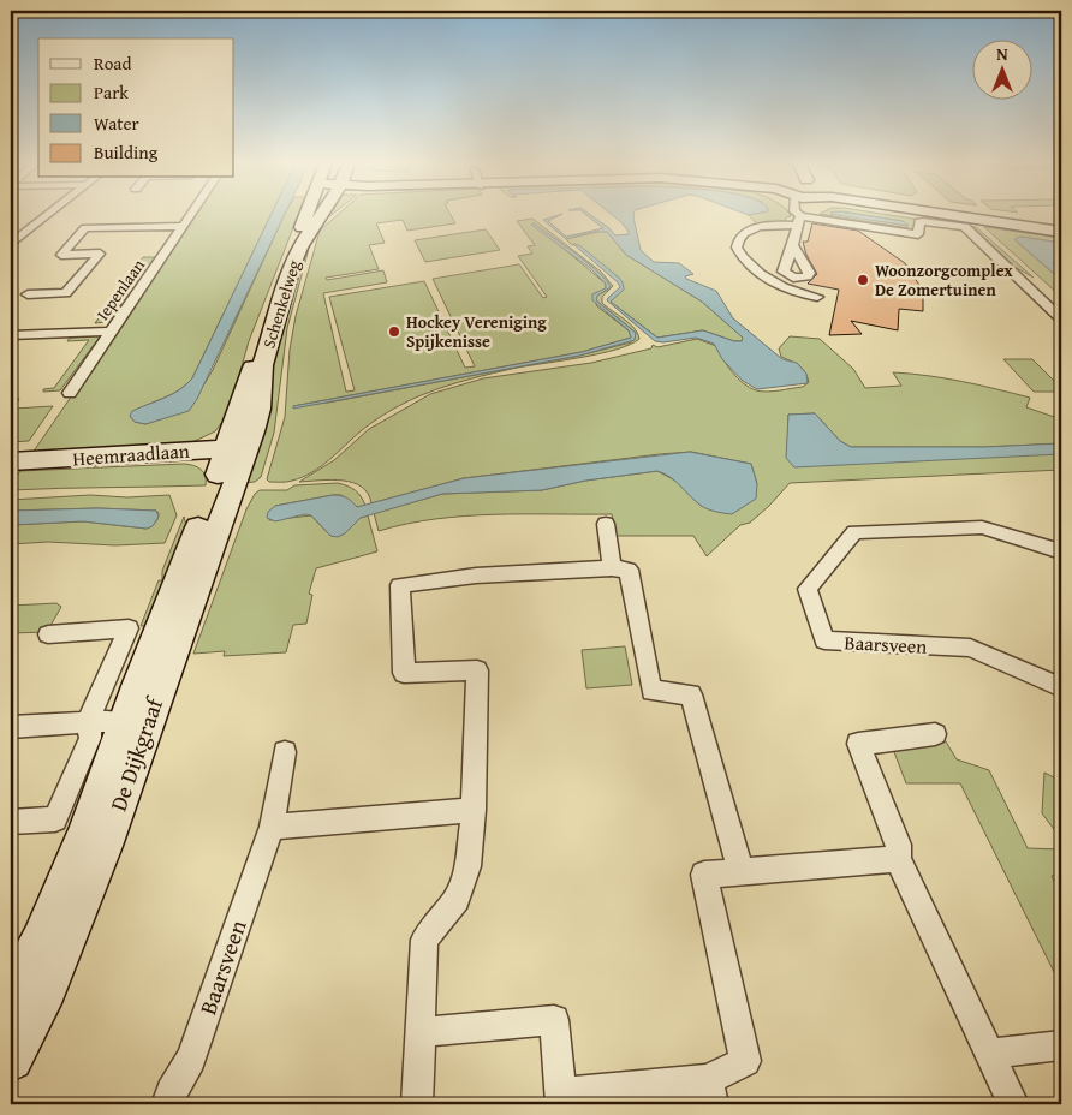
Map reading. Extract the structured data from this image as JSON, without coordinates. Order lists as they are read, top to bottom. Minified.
{"streets":{"street":["Iepenlaan","Schenkelweg","Heemraadlaan","Baarsveen","De Dijkgraaf"]},"crossings":[["Schenkelweg","Heemraadlaan"],["Schenkelweg","De Dijkgraaf"],["Heemraadlaan","De Dijkgraaf"]],"places":["Woonzorgcomplex De Zomertuinen","Hockey Vereniging Spijkenisse"],"legend":["Road","Park","Water","Building"],"north":"top"}
